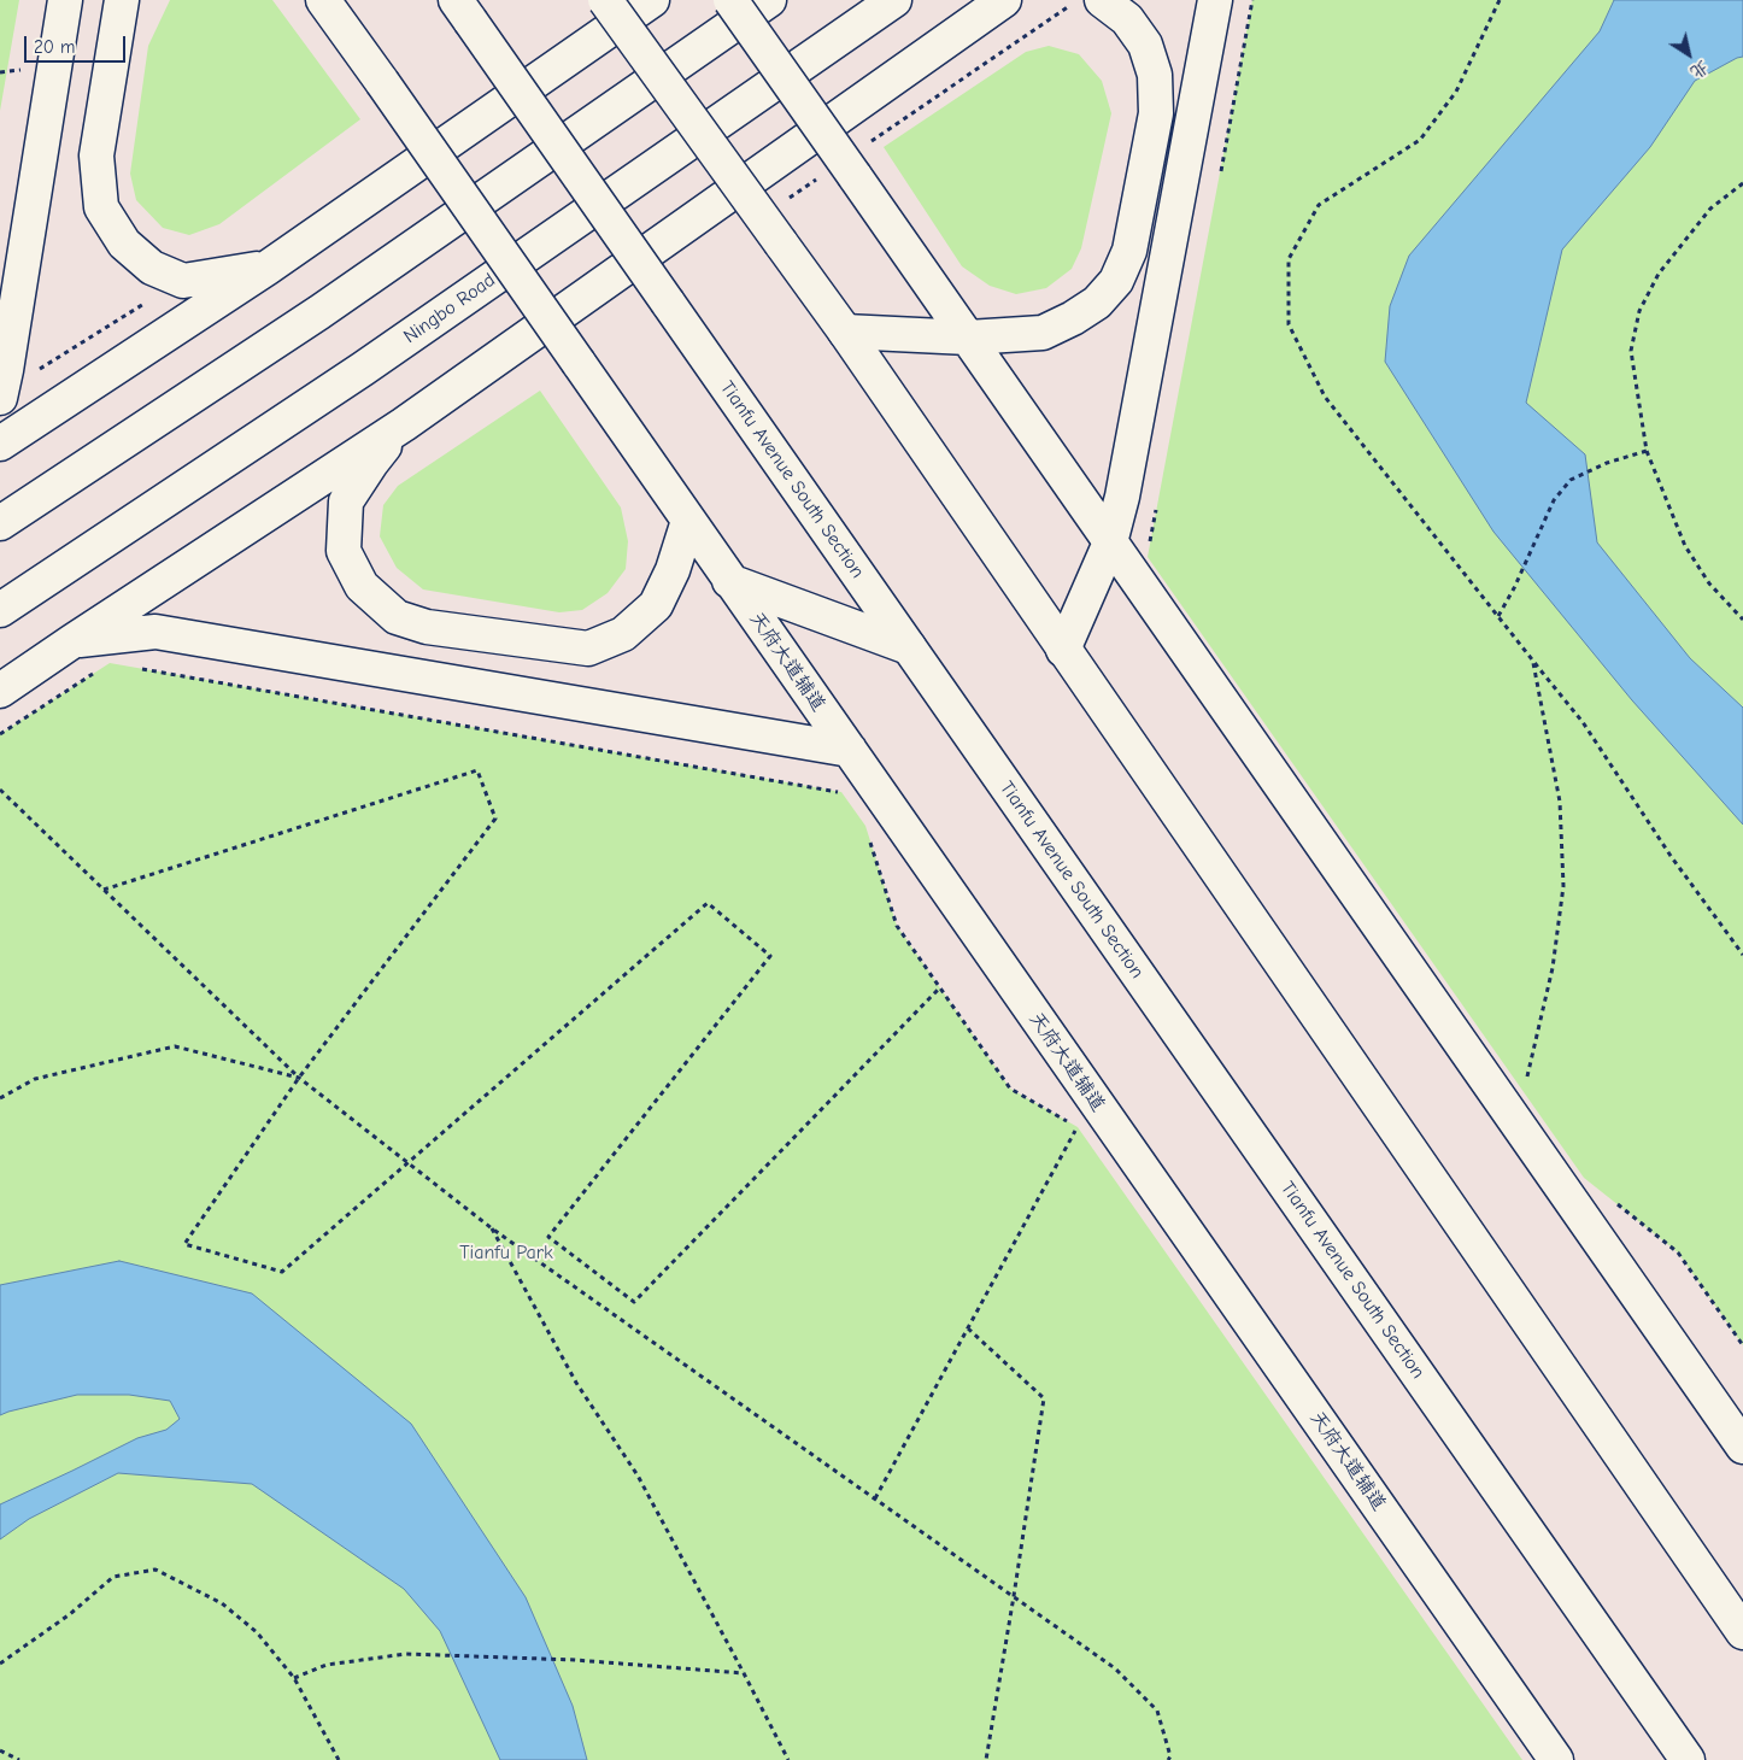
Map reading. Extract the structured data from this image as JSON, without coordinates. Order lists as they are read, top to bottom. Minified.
{"streets":{"main road":["Ningbo Road","Tianfu Avenue South Section","天府大道辅道"]},"parks":["Tianfu Park"],"scale_bar":"20 m","north":"bottom right"}
